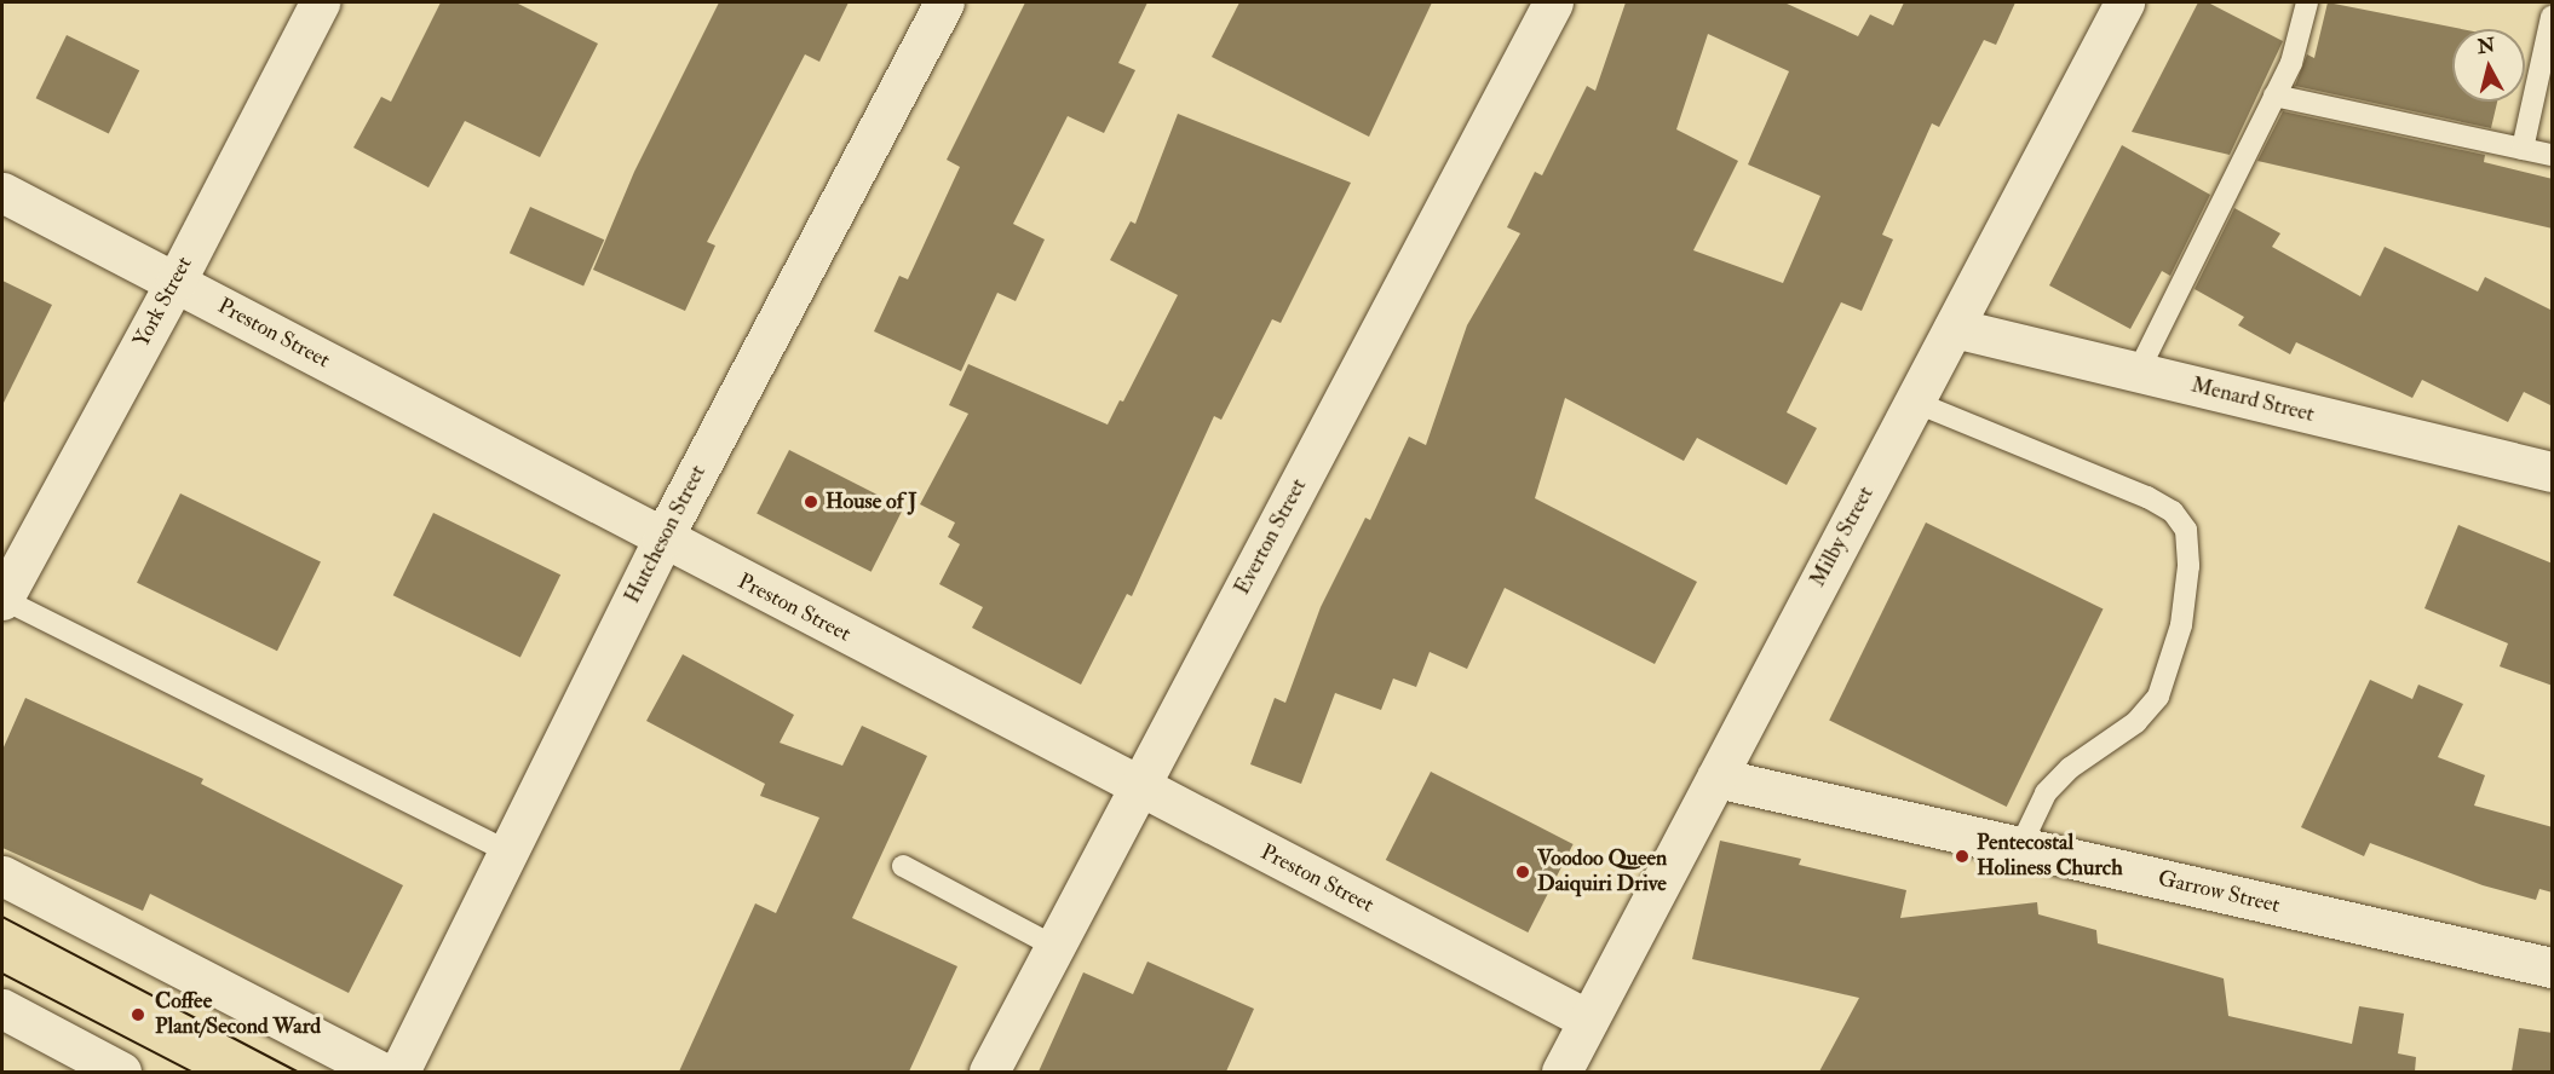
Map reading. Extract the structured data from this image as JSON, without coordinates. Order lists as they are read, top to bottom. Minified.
{"streets":{"street":["York Street","Preston Street","Menard Street","Hutcheson Street","Everton Street","Milby Street","Garrow Street"]},"crossings":[["York Street","Preston Street"],["Preston Street","Hutcheson Street"],["Preston Street","Everton Street"],["Preston Street","Milby Street"],["Menard Street","Milby Street"],["Milby Street","Garrow Street"]],"places":["House of J","Pentecostal Holiness Church","Voodoo Queen Daiquiri Drive","Coffee Plant/Second Ward"],"north":"top"}
